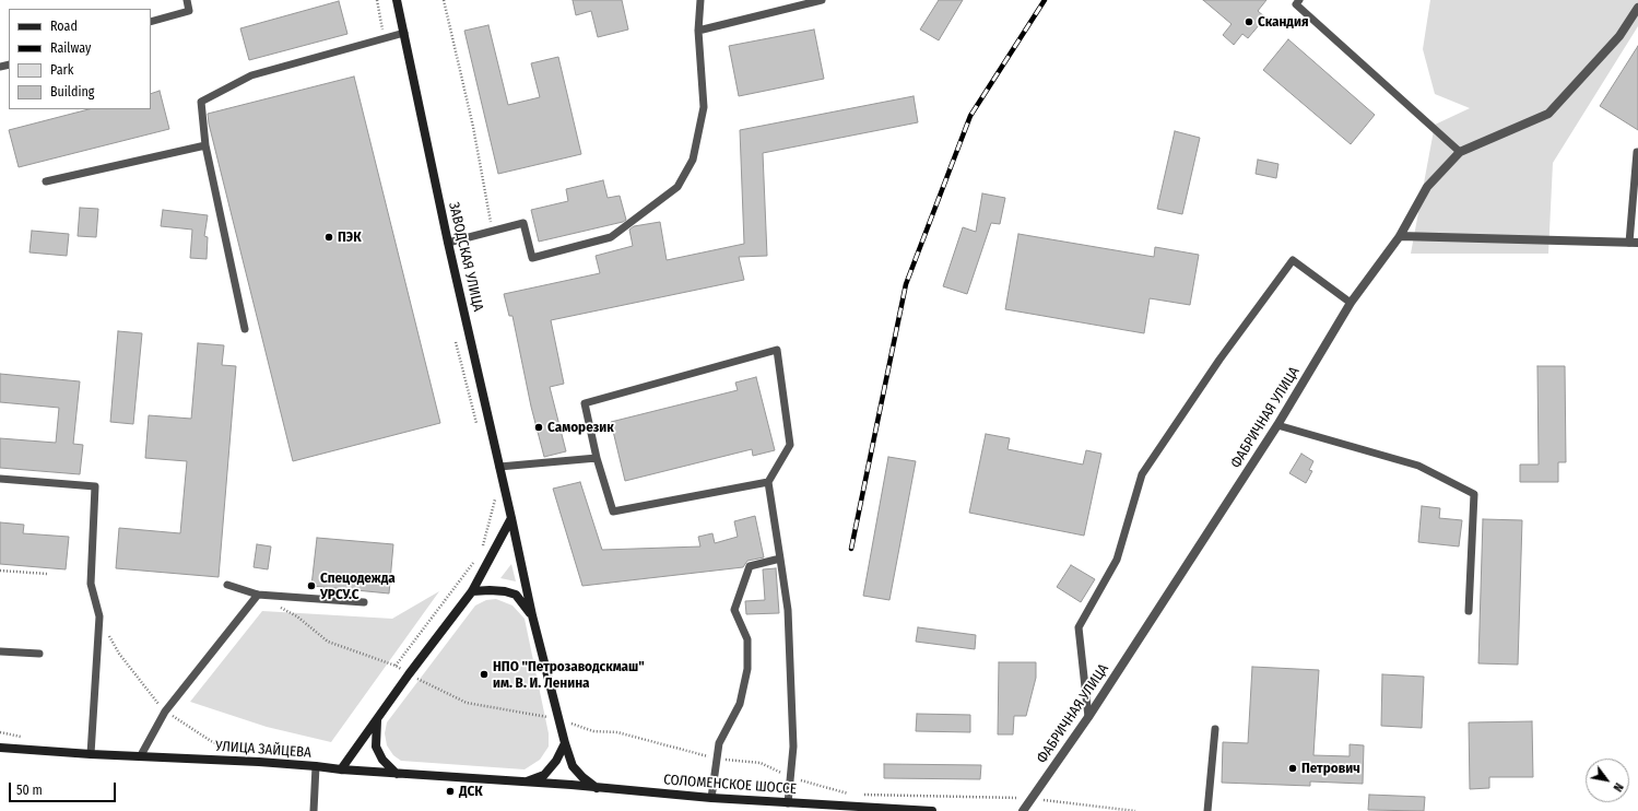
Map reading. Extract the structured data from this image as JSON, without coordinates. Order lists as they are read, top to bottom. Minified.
{"streets":{"main road":["ЗАВОДСКАЯ УЛИЦА","УЛИЦА ЗАЙЦЕВА","СОЛОМЕНСКОЕ ШОССЕ"],"street":["ФАБРИЧНАЯ УЛИЦА"]},"crossings":[["ЗАВОДСКАЯ УЛИЦА","СОЛОМЕНСКОЕ ШОССЕ"],["УЛИЦА ЗАЙЦЕВА","СОЛОМЕНСКОЕ ШОССЕ"]],"places":["Скандия","ПЭК","Саморезик","Спецодежда УРСУ.С","НПО \"Петрозаводскмаш\" им. В. И. Ленина","Петрович","ДСК"],"legend":["Road","Railway","Park","Building"],"scale_bar":"50 m","north":"bottom right"}
